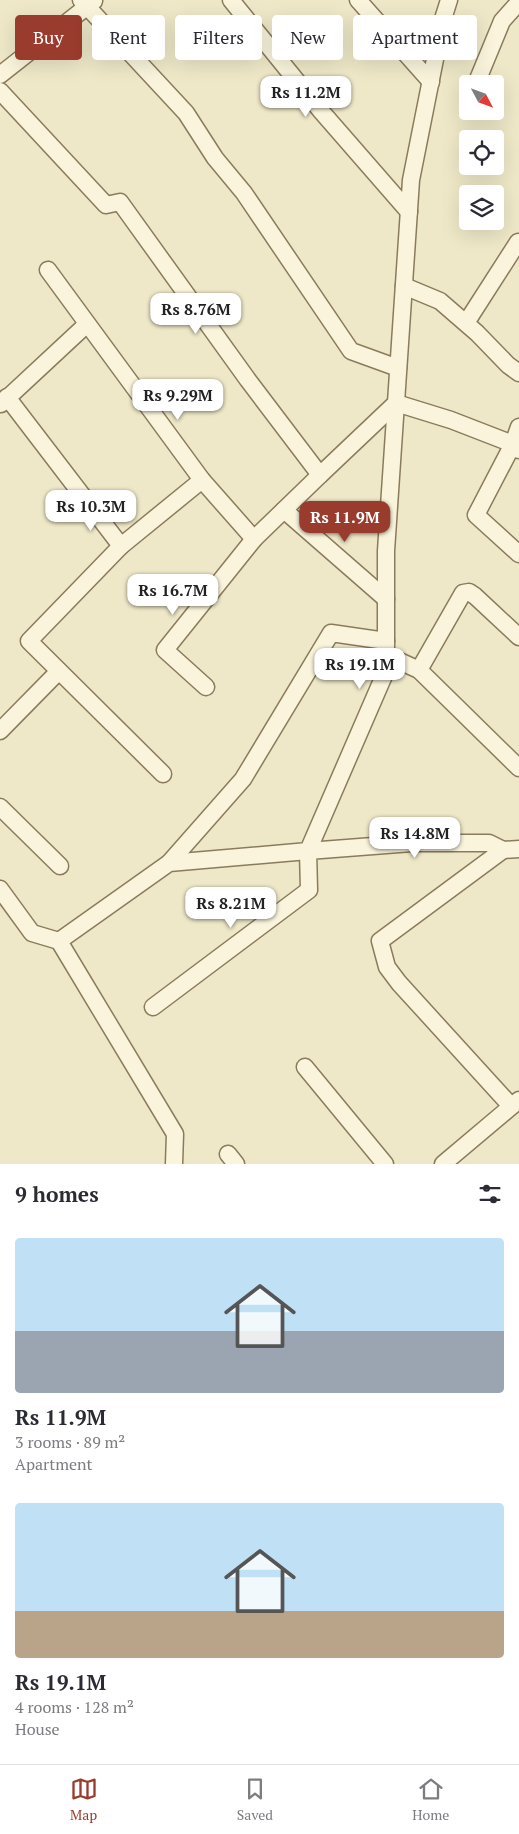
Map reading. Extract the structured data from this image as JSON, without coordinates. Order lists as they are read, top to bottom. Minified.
{"north":"bottom right","page":{"chip":["Buy","Rent","Filters","New","Apartment"],"price":["Rs 11.2M","Rs 8.76M","Rs 9.29M","Rs 10.3M","Rs 11.9M","Rs 16.7M","Rs 19.1M","Rs 14.8M","Rs 8.21M"],"heading":"9 homes","list":[{"name":"Rs 11.9M","note":"3 rooms · 89 m² · Apartment"},{"name":"Rs 19.1M","note":"4 rooms · 128 m² · House"}],"tabs":["Map","Saved","Home"]}}
